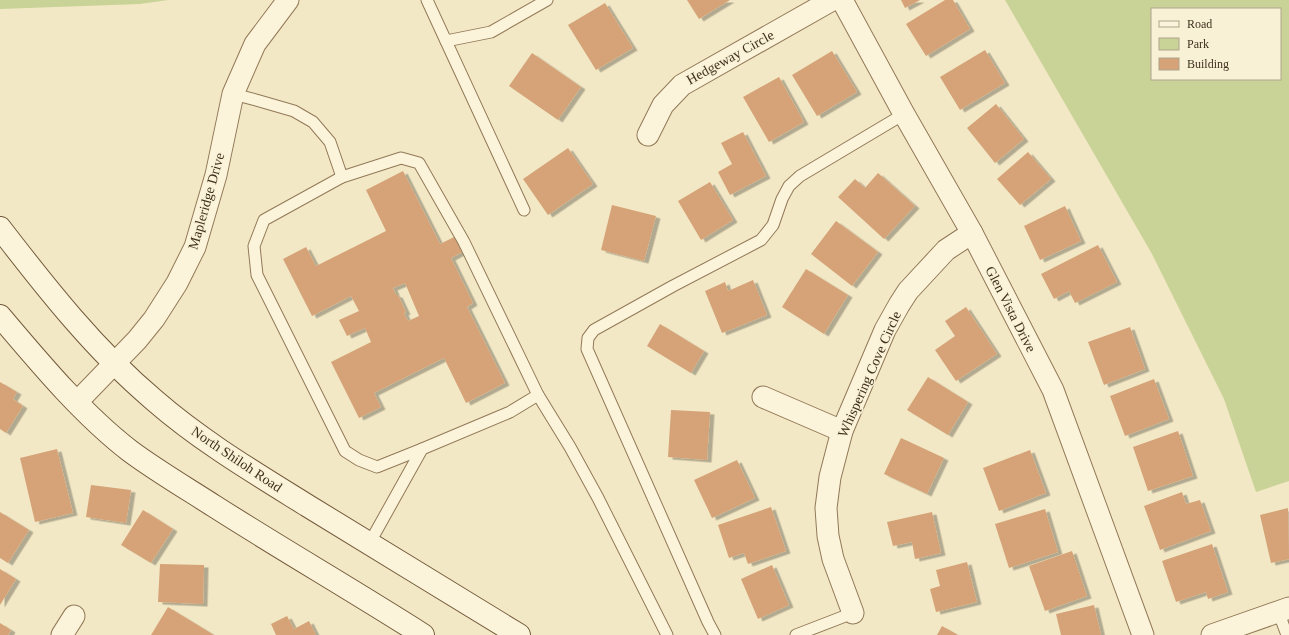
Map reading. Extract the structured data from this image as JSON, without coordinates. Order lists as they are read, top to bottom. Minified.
{"streets":{"main road":["North Shiloh Road"],"street":["Hedgeway Circle","Mapleridge Drive","Glen Vista Drive","Whispering Cove Circle"]},"crossings":[["Mapleridge Drive","North Shiloh Road"],["Glen Vista Drive","Whispering Cove Circle"]],"legend":["Road","Park","Building"]}
